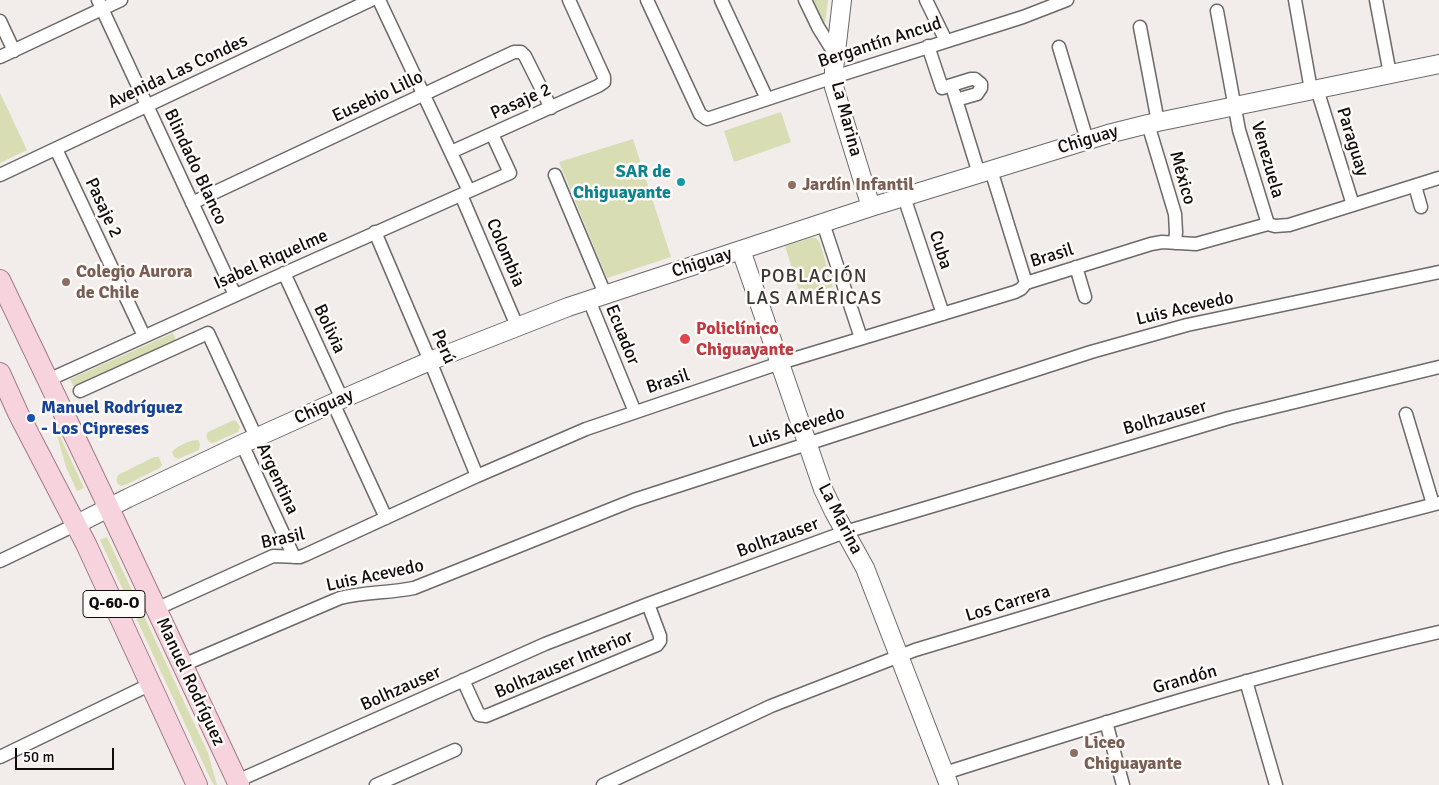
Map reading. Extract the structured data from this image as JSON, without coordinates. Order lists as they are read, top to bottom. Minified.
{"streets":{"main road":["Q-60-O","Manuel Rodríguez"],"street":["Bergantín Ancud","Avenida Las Condes","Eusebio Lillo","Pasaje 2","La Marina","Chiguay","Paraguay","Venezuela","Blindado Blanco","México","Cuba","Colombia","Brasil","Isabel Riquelme","Luis Acevedo","Bolivia","Ecuador","Perú","Bolhzauser","Argentina","Los Carrera","Bolhzauser Interior","Grandón"]},"crossings":[["Bergantín Ancud","La Marina"],["Avenida Las Condes","Pasaje 2"],["Avenida Las Condes","Blindado Blanco"],["Eusebio Lillo","Pasaje 2"],["Eusebio Lillo","Blindado Blanco"],["Eusebio Lillo","Colombia"],["Pasaje 2","Colombia"],["Pasaje 2","Isabel Riquelme"],["La Marina","Chiguay"],["La Marina","Brasil"],["La Marina","Luis Acevedo"],["La Marina","Bolhzauser"],["La Marina","Los Carrera"],["La Marina","Grandón"],["Chiguay","Paraguay"],["Chiguay","Venezuela"],["Chiguay","México"],["Chiguay","Cuba"],["Chiguay","Colombia"],["Chiguay","Bolivia"],["Chiguay","Ecuador"],["Chiguay","Perú"],["Chiguay","Argentina"],["Chiguay","Manuel Rodríguez"],["Paraguay","Brasil"],["Venezuela","Brasil"],["Blindado Blanco","Isabel Riquelme"],["México","Brasil"],["Cuba","Brasil"],["Colombia","Isabel Riquelme"],["Brasil","Bolivia"],["Brasil","Ecuador"],["Brasil","Perú"],["Brasil","Argentina"],["Brasil","Manuel Rodríguez"],["Isabel Riquelme","Bolivia"],["Isabel Riquelme","Perú"],["Isabel Riquelme","Manuel Rodríguez"],["Luis Acevedo","Manuel Rodríguez"],["Bolhzauser","Bolhzauser Interior"],["Bolhzauser","Manuel Rodríguez"]],"districts":["POBLACIÓN LAS AMÉRICAS"],"places":["SAR de Chiguayante","Jardín Infantil","Colegio Aurora de Chile","Policlínico Chiguayante","Manuel Rodríguez - Los Cipreses","Liceo Chiguayante"],"scale_bar":"50 m"}
